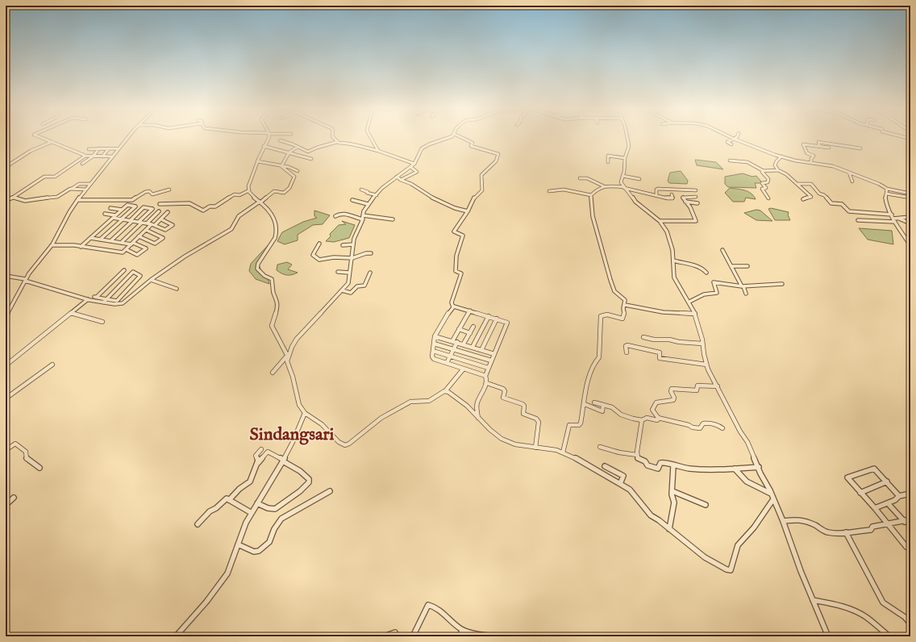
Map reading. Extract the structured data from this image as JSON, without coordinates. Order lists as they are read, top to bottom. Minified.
{"districts":["Sindangsari"]}
